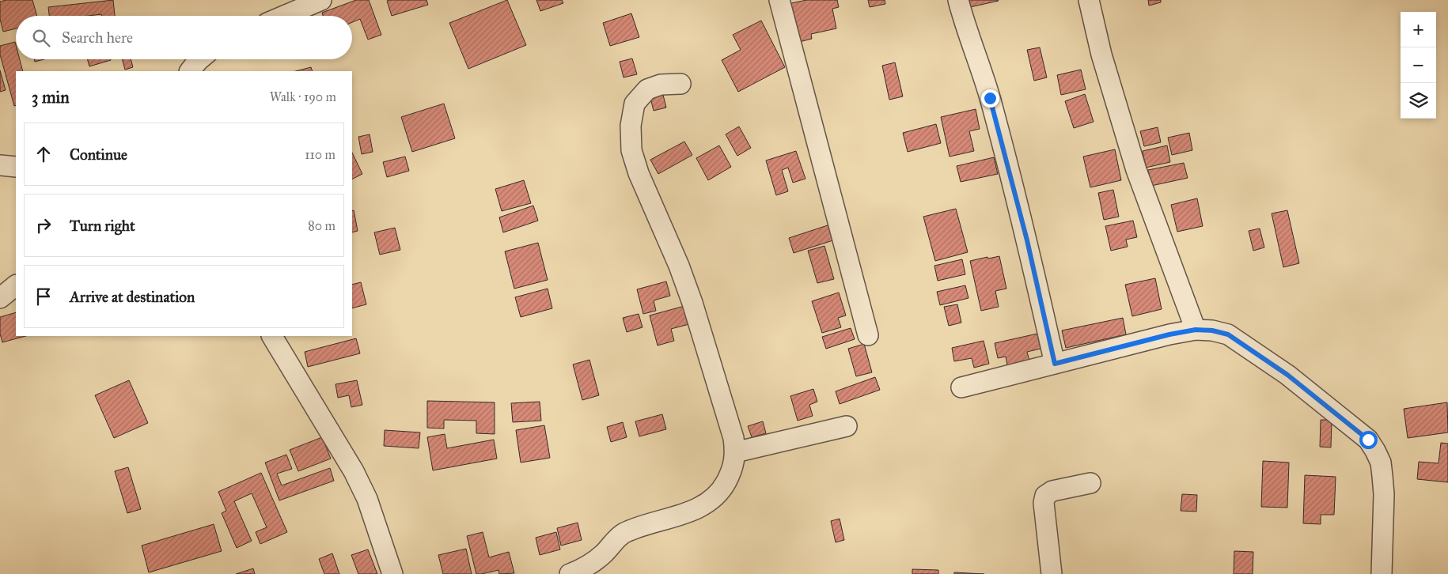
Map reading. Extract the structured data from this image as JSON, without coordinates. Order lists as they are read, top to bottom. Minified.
{"page":{"map_buttons":["+","−"],"search":"Search here","heading":["3 min","Walk · 190 m"],"list":[["Continue","110 m"],["Turn right","80 m"],"Arrive at destination"]}}
